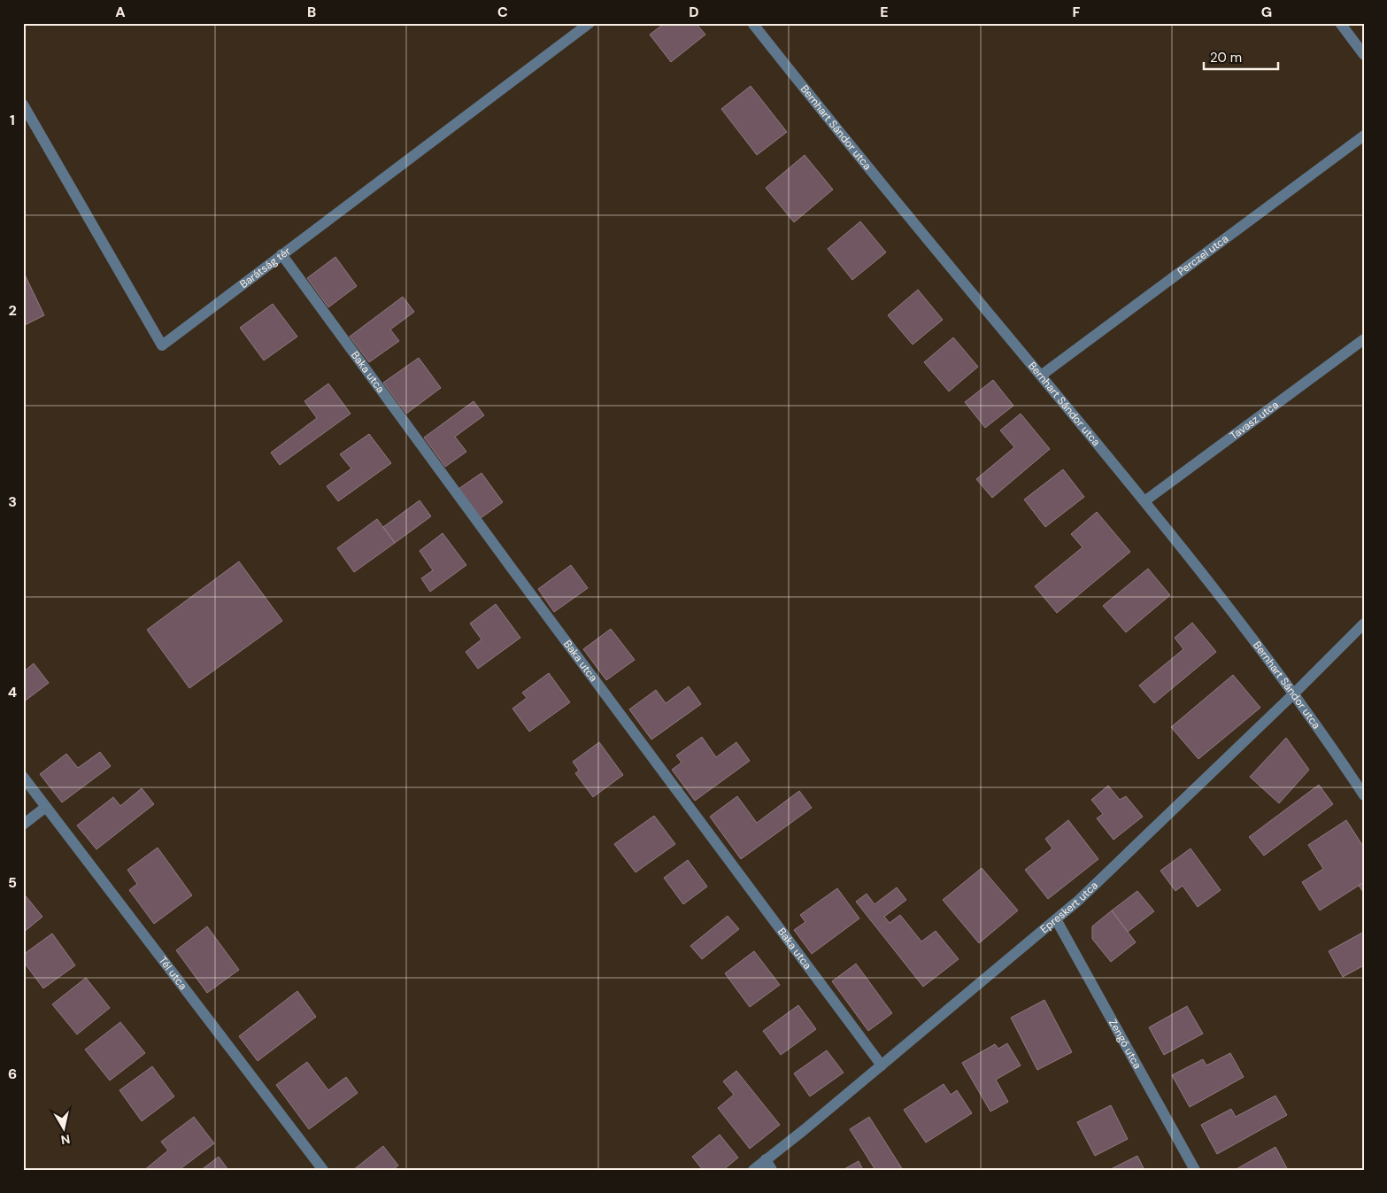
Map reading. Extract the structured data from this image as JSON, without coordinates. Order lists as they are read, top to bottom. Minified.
{"streets":{"street":["Bernhart Sándor utca","Perczel utca","Barátság tér","Baka utca","Tavasz utca","Epreskert utca","Tél utca","Zengő utca"]},"crossings":[["Bernhart Sándor utca","Perczel utca"],["Bernhart Sándor utca","Tavasz utca"],["Bernhart Sándor utca","Epreskert utca"],["Barátság tér","Baka utca"],["Baka utca","Epreskert utca"],["Epreskert utca","Zengő utca"]],"scale_bar":"20 m","north":"bottom","grid":{"columns":["A","B","C","D","E","F","G"],"rows":["1","2","3","4","5","6"]}}
